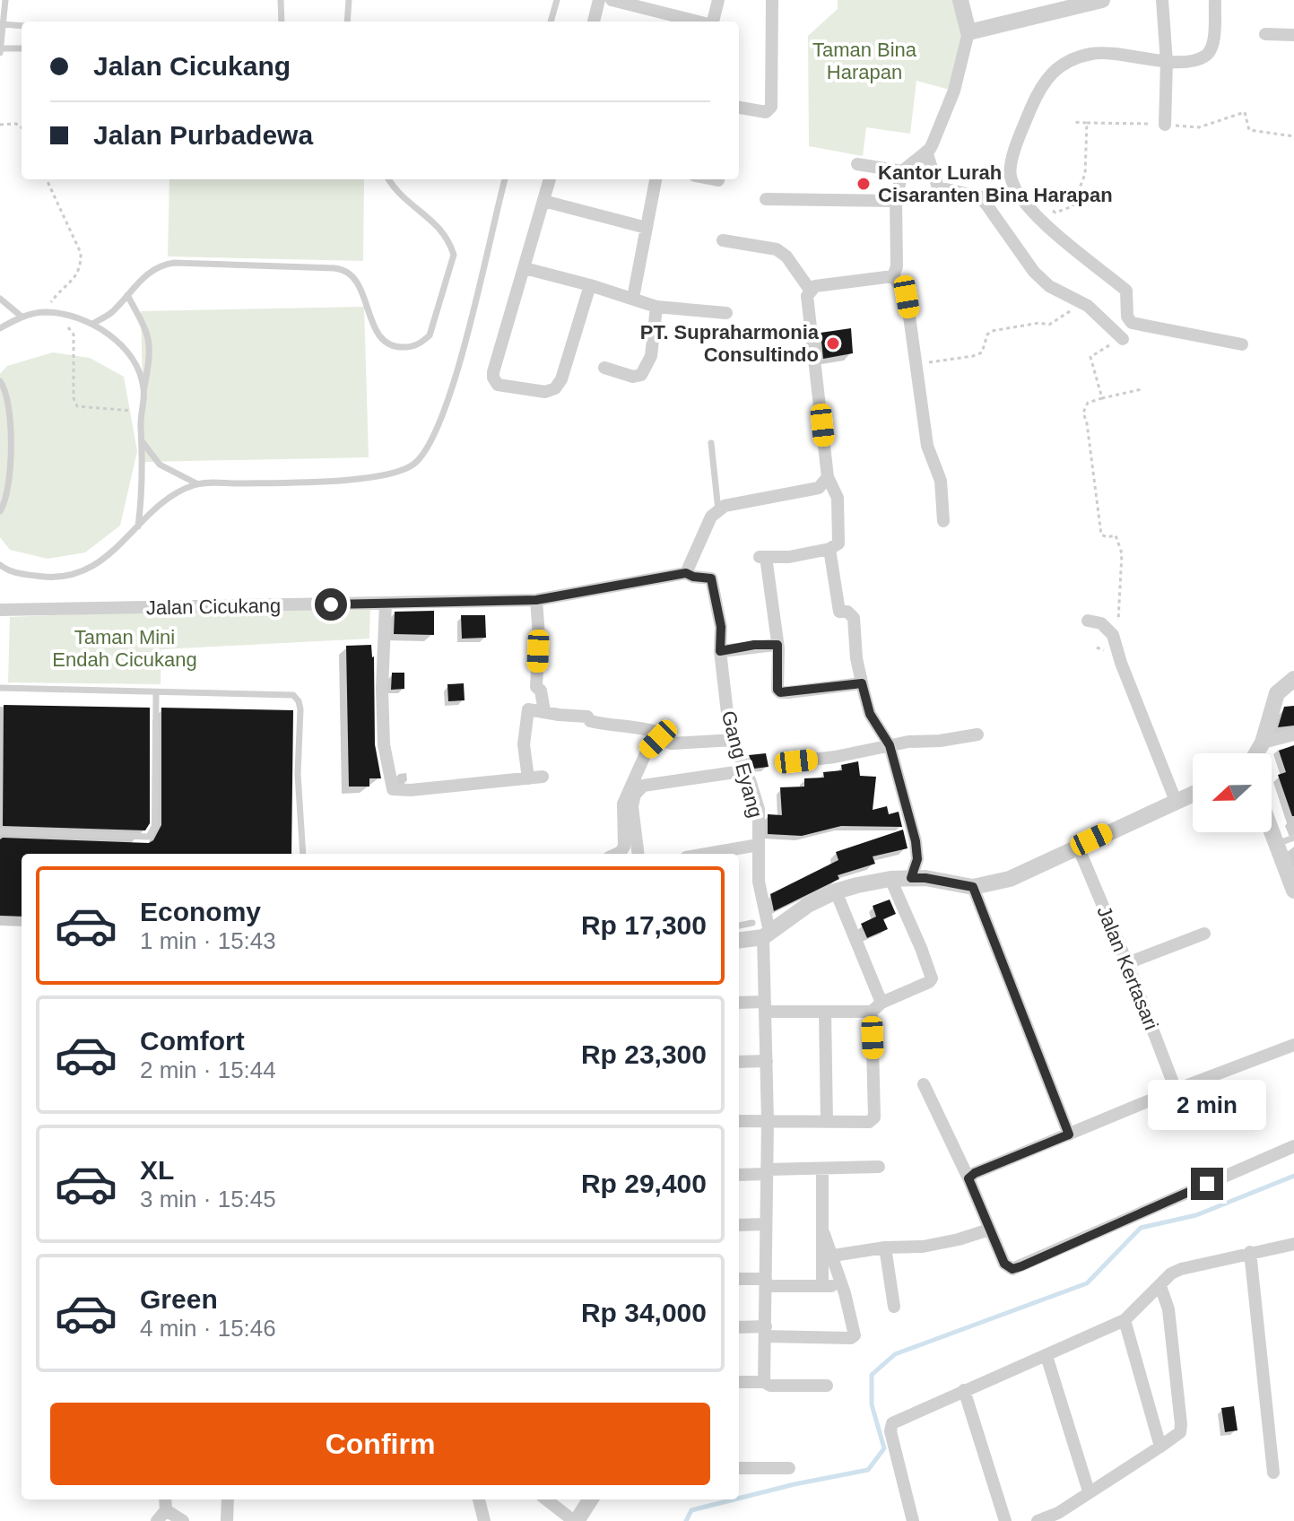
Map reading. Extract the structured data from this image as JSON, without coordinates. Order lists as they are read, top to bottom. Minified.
{"streets":{"street":["Jalan Cicukang","Gang Eyang","Jalan Kertasari"]},"crossings":[["Jalan Cicukang","Gang Eyang"]],"parks":["Taman Bina Harapan","Taman Mini Endah Cicukang"],"places":["Kantor Lurah Cisaranten Bina Harapan","PT. Supraharmonia Consultindo"],"north":"left","page":{"banner":["Jalan Cicukang","Jalan Purbadewa"],"list":[{"name":"Economy","note":"1 min · 15:43","value":"Rp 17,300"},{"name":"Comfort","note":"2 min · 15:44","value":"Rp 23,300"},{"name":"XL","note":"3 min · 15:45","value":"Rp 29,400"},{"name":"Green","note":"4 min · 15:46","value":"Rp 34,000"}],"bubble":"2 min","buttons":"Confirm"}}
